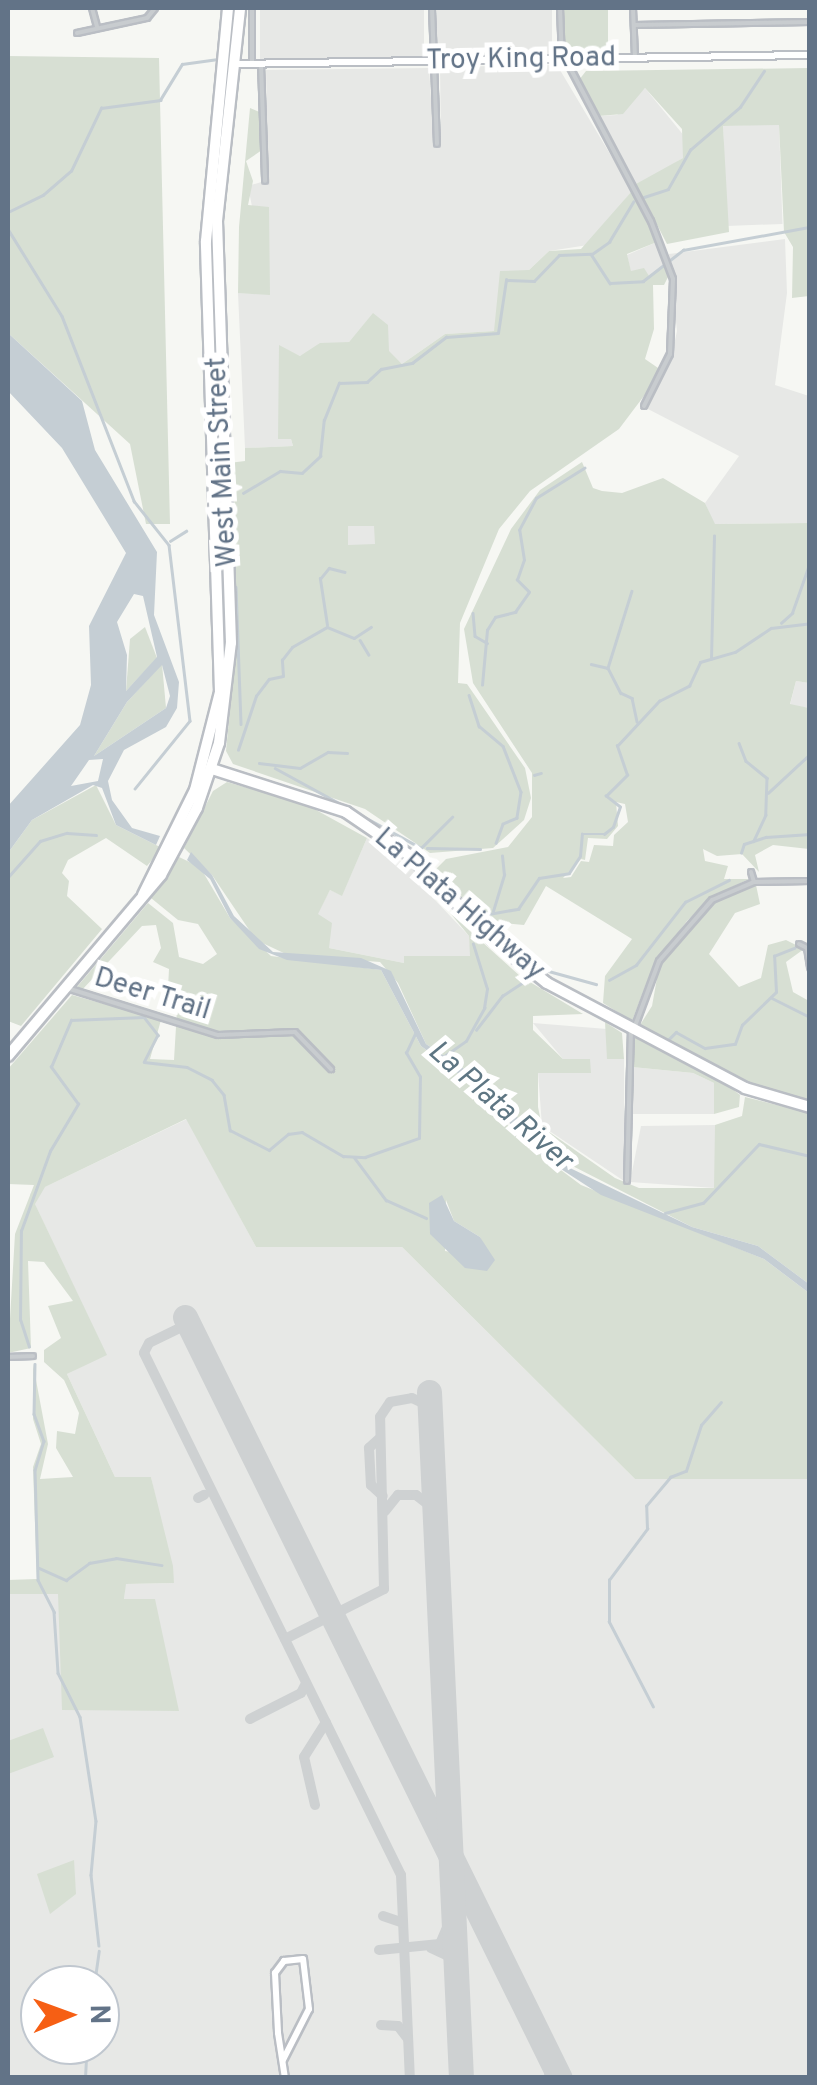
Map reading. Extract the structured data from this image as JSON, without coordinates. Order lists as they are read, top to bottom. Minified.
{"streets":{"highway":["West Main Street","La Plata Highway"],"main road":["Troy King Road"],"street":["Deer Trail"]},"crossings":[["Troy King Road","West Main Street"],["West Main Street","La Plata Highway"],["West Main Street","Deer Trail"]],"water":["La Plata River"],"north":"right"}
